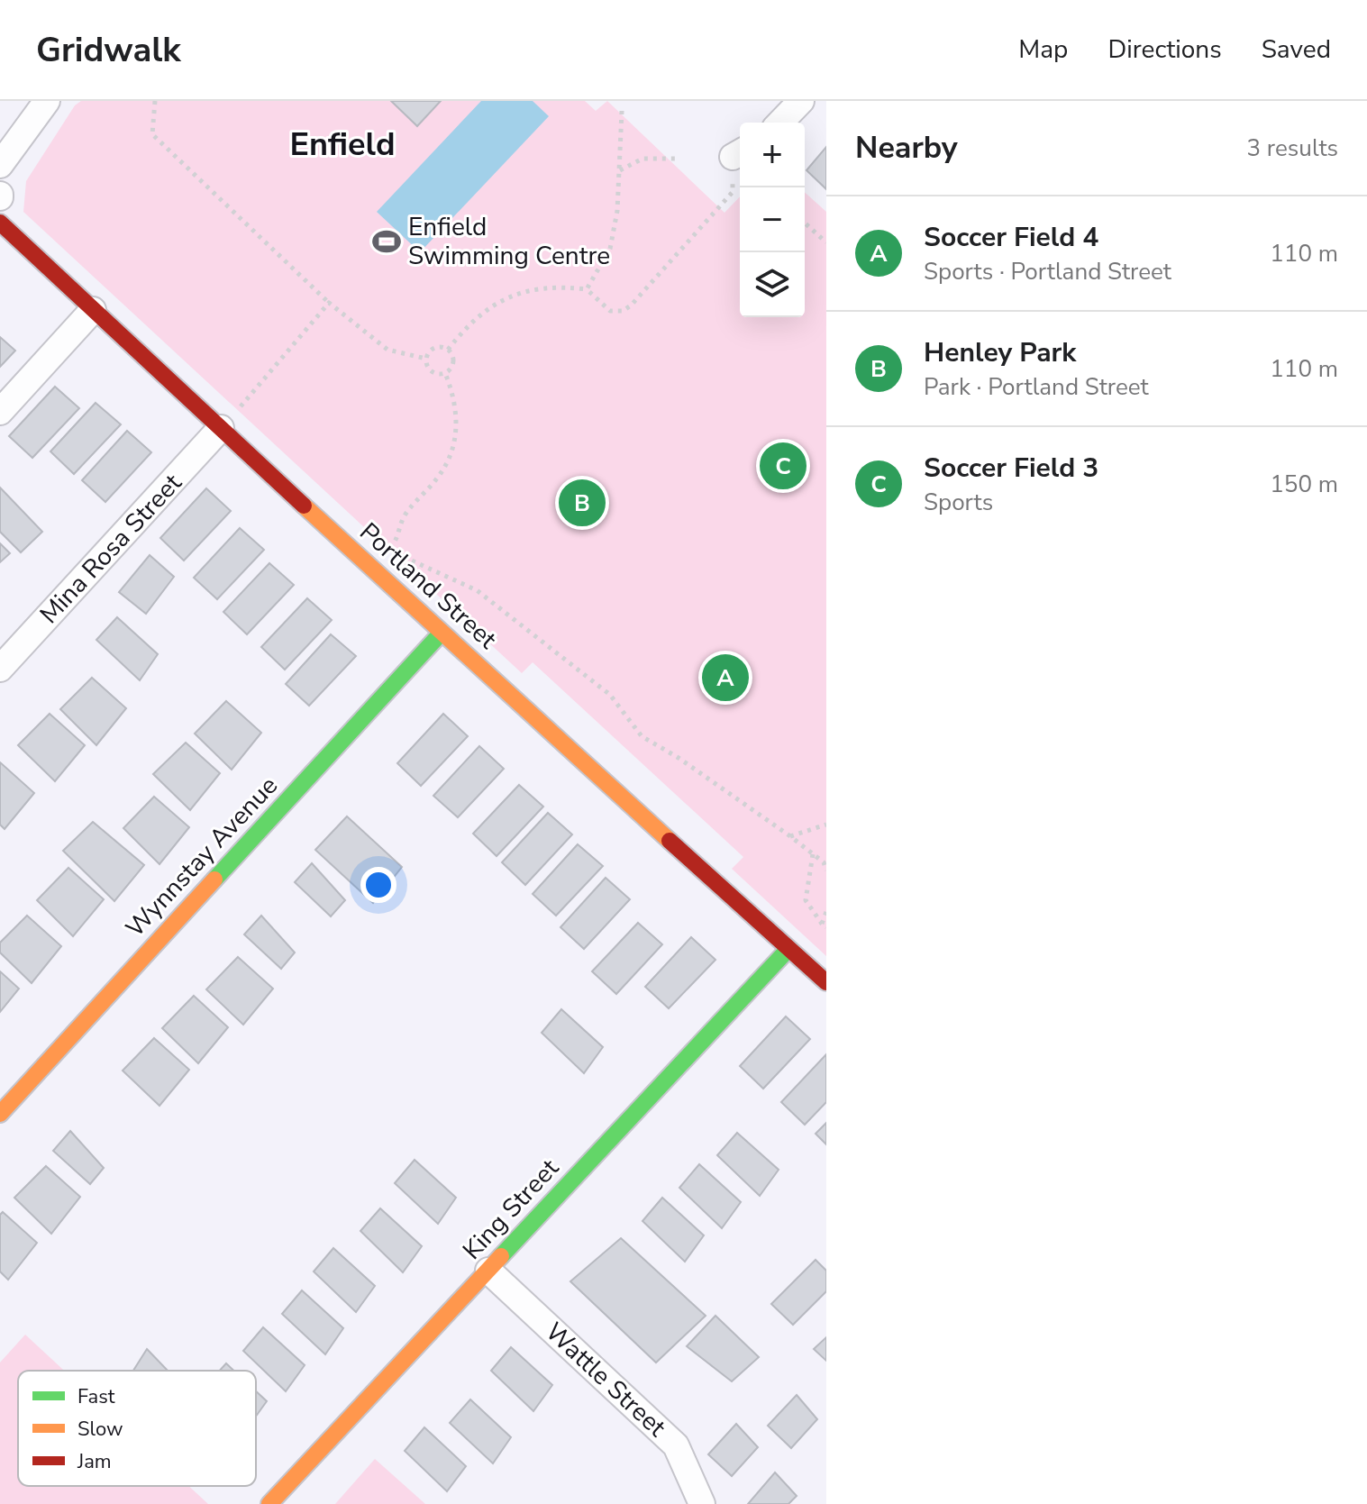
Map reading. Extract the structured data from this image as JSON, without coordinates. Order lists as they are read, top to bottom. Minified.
{"streets":{"street":["Mina Rosa Street","Portland Street","Wynnstay Avenue","King Street","Wattle Street"]},"crossings":[["Mina Rosa Street","Portland Street"],["Portland Street","Wynnstay Avenue"],["Portland Street","King Street"],["King Street","Wattle Street"]],"districts":["Enfield"],"places":{"sports":["Enfield Swimming Centre"]},"legend":["Fast","Slow","Jam"],"page":{"header":"Gridwalk","nav":["Map","Directions","Saved"],"heading":["Nearby","3 results"],"map_buttons":["+","−"],"list":[{"mark":"A","name":"Soccer Field 4","note":"Sports · Portland Street","value":"110 m"},{"mark":"B","name":"Henley Park","note":"Park · Portland Street","value":"110 m"},{"mark":"C","name":"Soccer Field 3","note":"Sports","value":"150 m"}],"pins":["C","B","A"]}}
